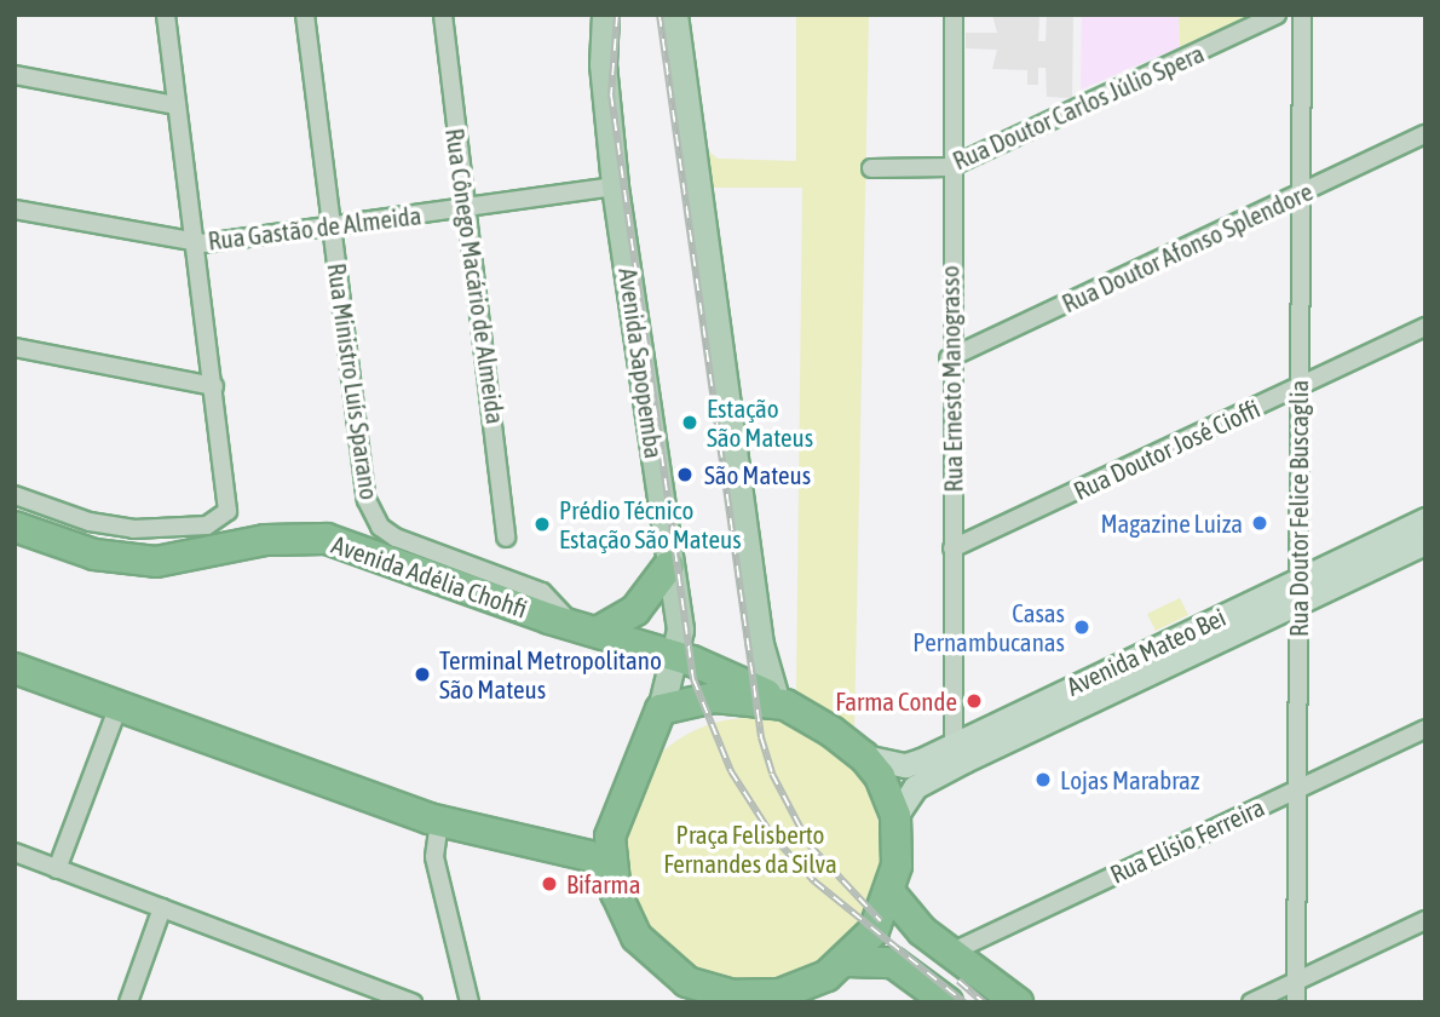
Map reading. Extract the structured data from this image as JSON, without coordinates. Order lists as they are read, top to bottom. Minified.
{"streets":{"highway":["Avenida Adélia Chohfi"],"main road":["Avenida Sapopemba","Avenida Mateo Bei"],"street":["Rua Doutor Carlos Júlio Spera","Rua Gastão de Almeida","Rua Doutor Afonso Splendore","Rua Cônego Macário de Almeida","Rua Ernesto Manograsso","Rua Ministro Luís Sparano","Rua Doutor José Cioffi","Rua Doutor Felice Buscaglia","Rua Elísio Ferreira"]},"crossings":[["Rua Doutor Carlos Júlio Spera","Rua Ernesto Manograsso"],["Rua Gastão de Almeida","Rua Cônego Macário de Almeida"],["Rua Gastão de Almeida","Avenida Sapopemba"],["Rua Gastão de Almeida","Rua Ministro Luís Sparano"],["Rua Doutor Afonso Splendore","Rua Ernesto Manograsso"],["Rua Doutor Afonso Splendore","Rua Doutor Felice Buscaglia"],["Avenida Sapopemba","Avenida Adélia Chohfi"],["Avenida Sapopemba","Avenida Mateo Bei"],["Rua Ernesto Manograsso","Rua Doutor José Cioffi"],["Rua Ernesto Manograsso","Avenida Mateo Bei"],["Rua Ministro Luís Sparano","Avenida Adélia Chohfi"],["Rua Doutor José Cioffi","Rua Doutor Felice Buscaglia"],["Rua Doutor Felice Buscaglia","Avenida Mateo Bei"],["Rua Doutor Felice Buscaglia","Rua Elísio Ferreira"],["Avenida Adélia Chohfi","Avenida Mateo Bei"]],"parks":["Praça Felisberto Fernandes da Silva"],"places":["Estação São Mateus","São Mateus","Magazine Luiza","Prédio Técnico Estação São Mateus","Casas Pernambucanas","Terminal Metropolitano São Mateus","Farma Conde","Lojas Marabraz","Bifarma"]}
